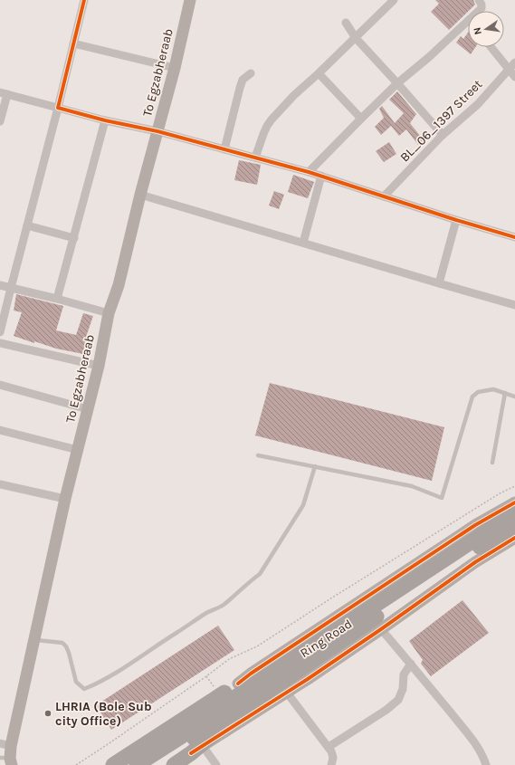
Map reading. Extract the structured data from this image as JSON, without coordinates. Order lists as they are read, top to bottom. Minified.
{"streets":{"highway":["Ring Road"],"main road":["To Egzabheraab"],"street":["BL_06_1397 Street"]},"places":["LHRIA (Bole Sub city Office)"],"north":"left"}
